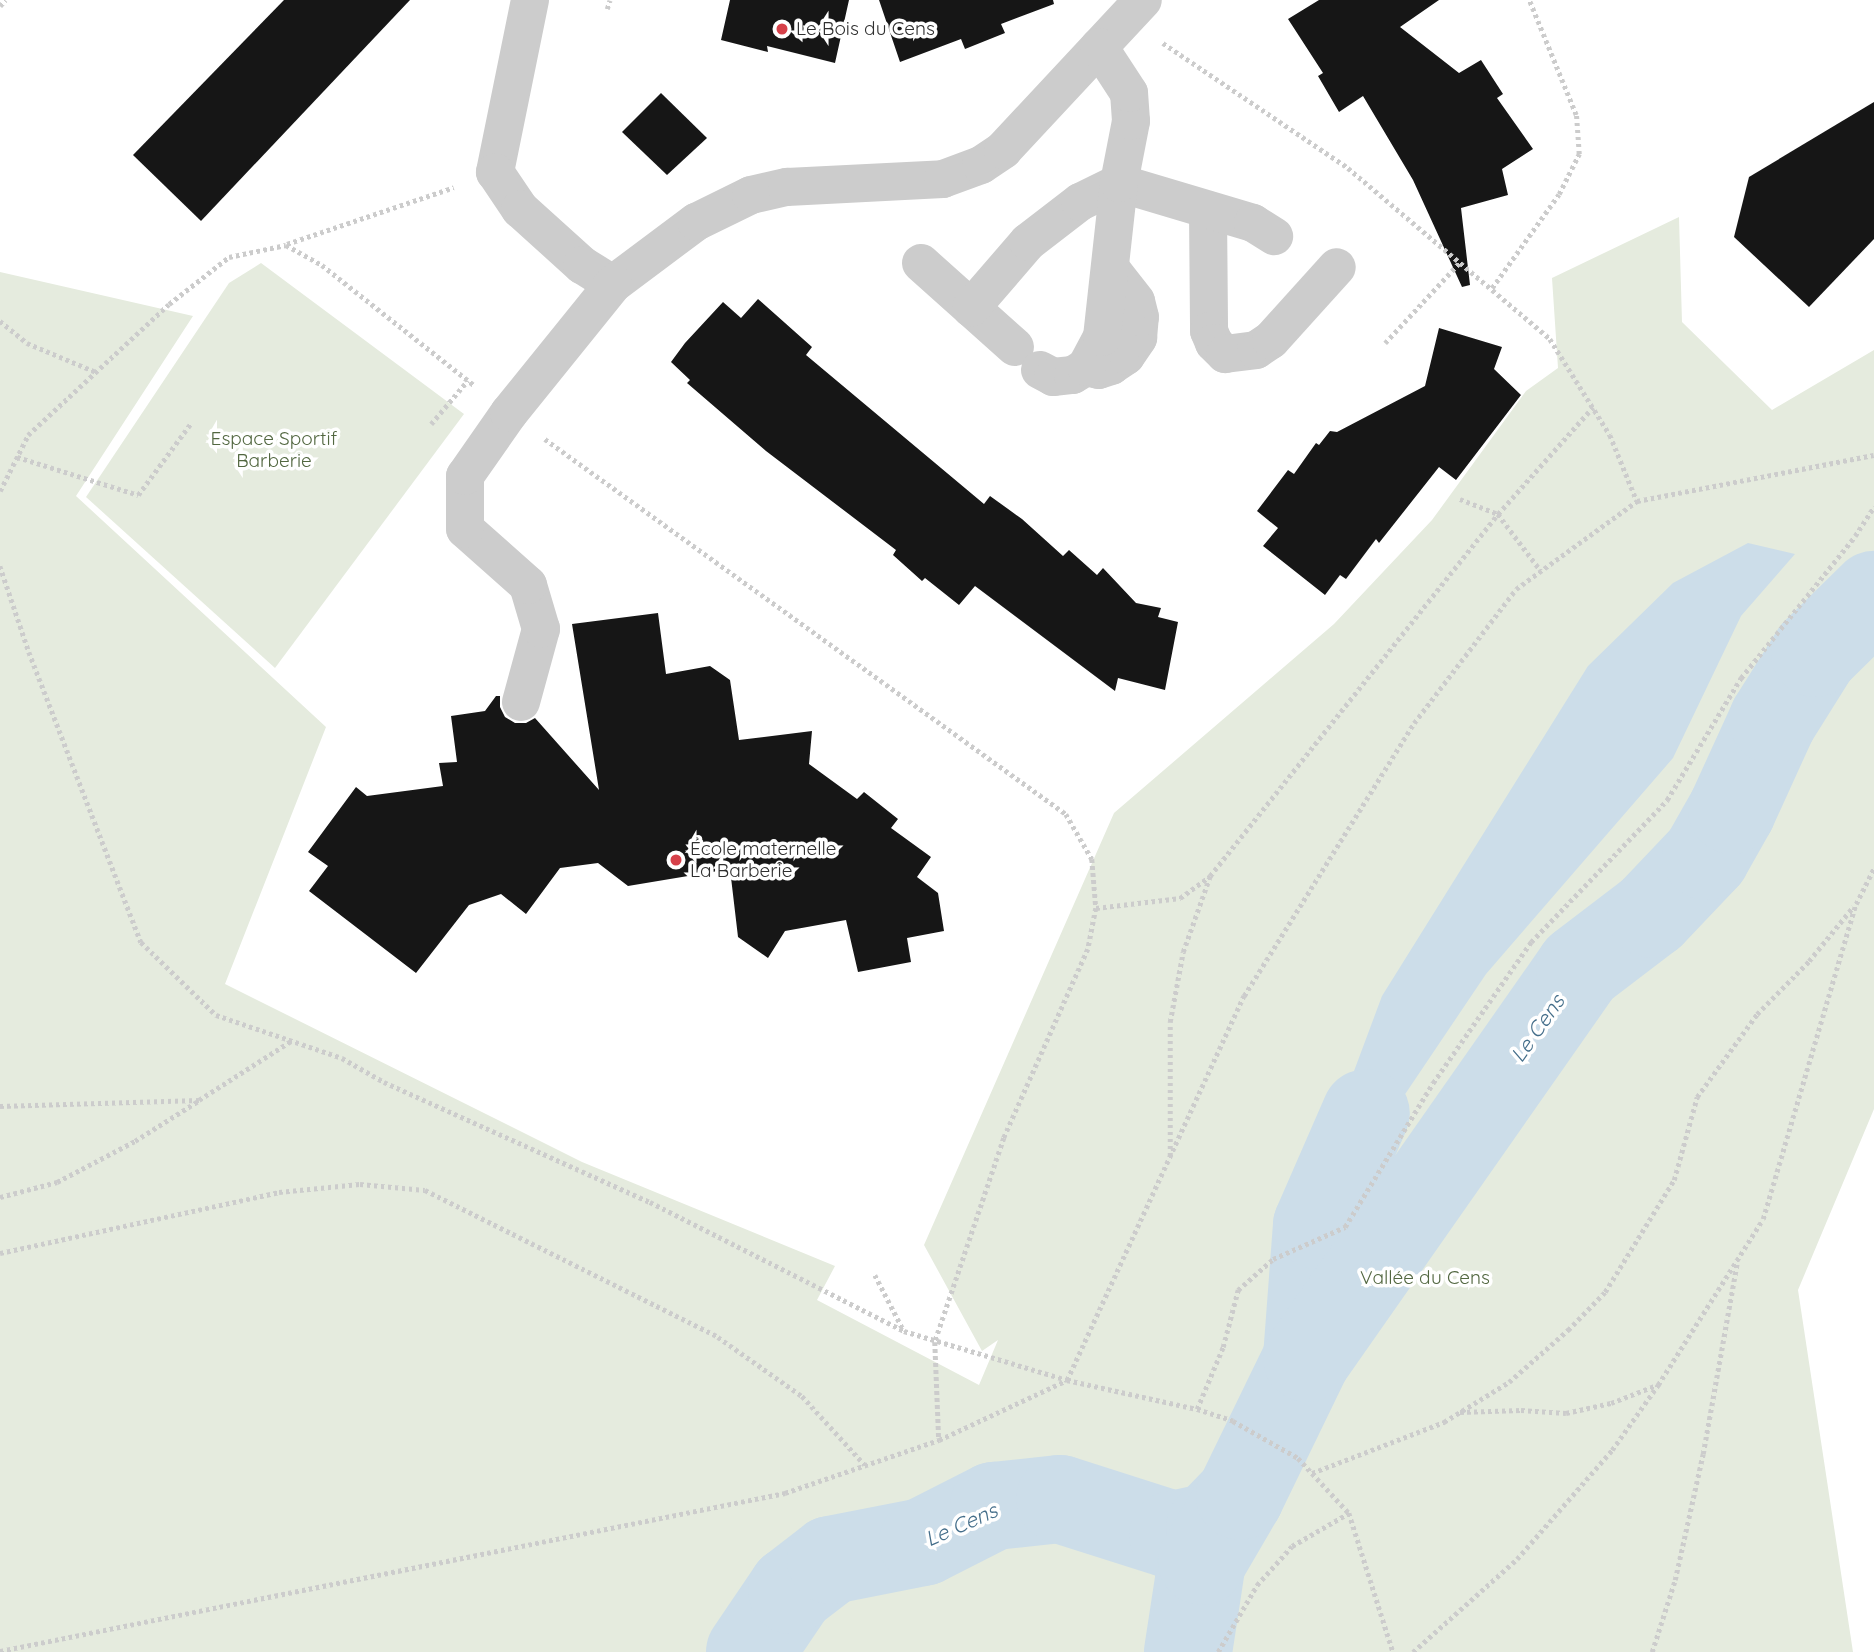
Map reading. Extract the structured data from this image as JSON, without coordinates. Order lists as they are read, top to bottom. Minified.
{"water":["Le Cens"],"parks":["Espace Sportif Barberie","Vallée du Cens"],"places":["Le Bois du Cens","École maternelle La Barberie"]}
